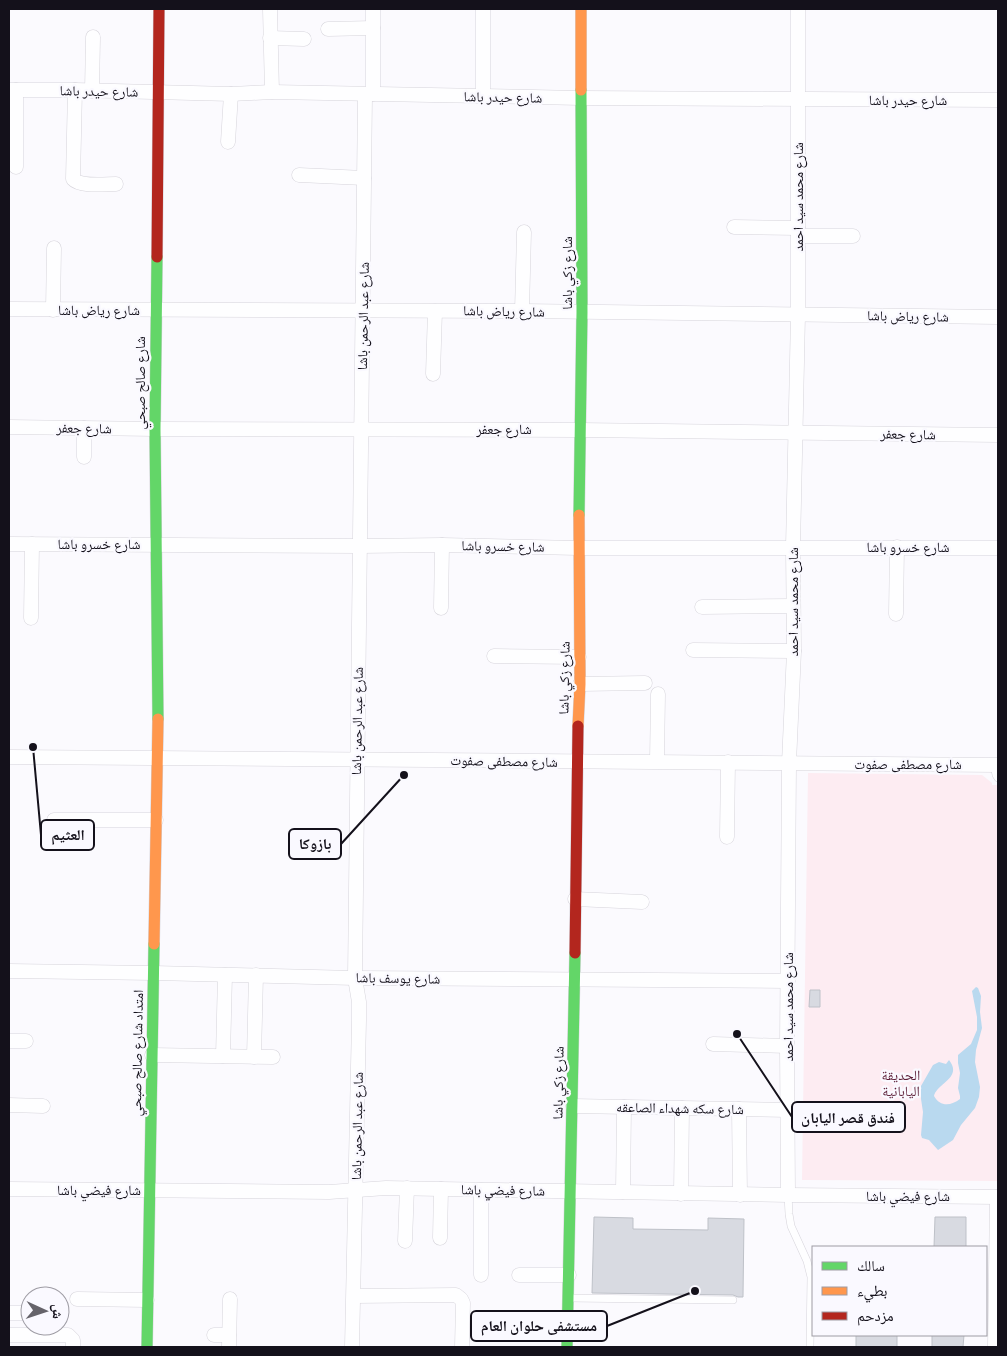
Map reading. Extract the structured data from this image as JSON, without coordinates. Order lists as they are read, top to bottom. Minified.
{"streets":{"street":["شارع حيدر باشا","شارع محمد سيد احمد","شارع زكي باشا","شارع رياض باشا","شارع عبد الرحمن باشا","شارع صالح صبحي","شارع جعفر","شارع خسرو باشا","شارع مصطفى صفوت","شارع يوسف باشا","امتداد شارع صالح صبحي","شارع سكه شهداء الصاعقه","شارع فيضي باشا"]},"crossings":[["شارع حيدر باشا","شارع محمد سيد احمد"],["شارع حيدر باشا","شارع زكي باشا"],["شارع حيدر باشا","شارع عبد الرحمن باشا"],["شارع حيدر باشا","شارع صالح صبحي"],["شارع محمد سيد احمد","شارع رياض باشا"],["شارع محمد سيد احمد","شارع جعفر"],["شارع محمد سيد احمد","شارع خسرو باشا"],["شارع محمد سيد احمد","شارع مصطفى صفوت"],["شارع محمد سيد احمد","شارع يوسف باشا"],["شارع محمد سيد احمد","شارع سكه شهداء الصاعقه"],["شارع محمد سيد احمد","شارع فيضي باشا"],["شارع زكي باشا","شارع رياض باشا"],["شارع زكي باشا","شارع جعفر"],["شارع زكي باشا","شارع خسرو باشا"],["شارع زكي باشا","شارع مصطفى صفوت"],["شارع زكي باشا","شارع يوسف باشا"],["شارع زكي باشا","شارع سكه شهداء الصاعقه"],["شارع زكي باشا","شارع فيضي باشا"],["شارع رياض باشا","شارع عبد الرحمن باشا"],["شارع رياض باشا","شارع صالح صبحي"],["شارع عبد الرحمن باشا","شارع جعفر"],["شارع عبد الرحمن باشا","شارع خسرو باشا"],["شارع عبد الرحمن باشا","شارع مصطفى صفوت"],["شارع عبد الرحمن باشا","شارع يوسف باشا"],["شارع عبد الرحمن باشا","شارع فيضي باشا"],["شارع صالح صبحي","شارع جعفر"],["شارع صالح صبحي","شارع خسرو باشا"],["شارع صالح صبحي","شارع مصطفى صفوت"],["شارع صالح صبحي","امتداد شارع صالح صبحي"],["شارع مصطفى صفوت","امتداد شارع صالح صبحي"],["شارع يوسف باشا","امتداد شارع صالح صبحي"],["امتداد شارع صالح صبحي","شارع فيضي باشا"]],"parks":["الحديقة اليابانية"],"places":["العثيم","بازوكا","فندق قصر اليابان","مستشفى حلوان العام"],"legend":["سالك","بطيء","مزدحم"],"north":"right"}
